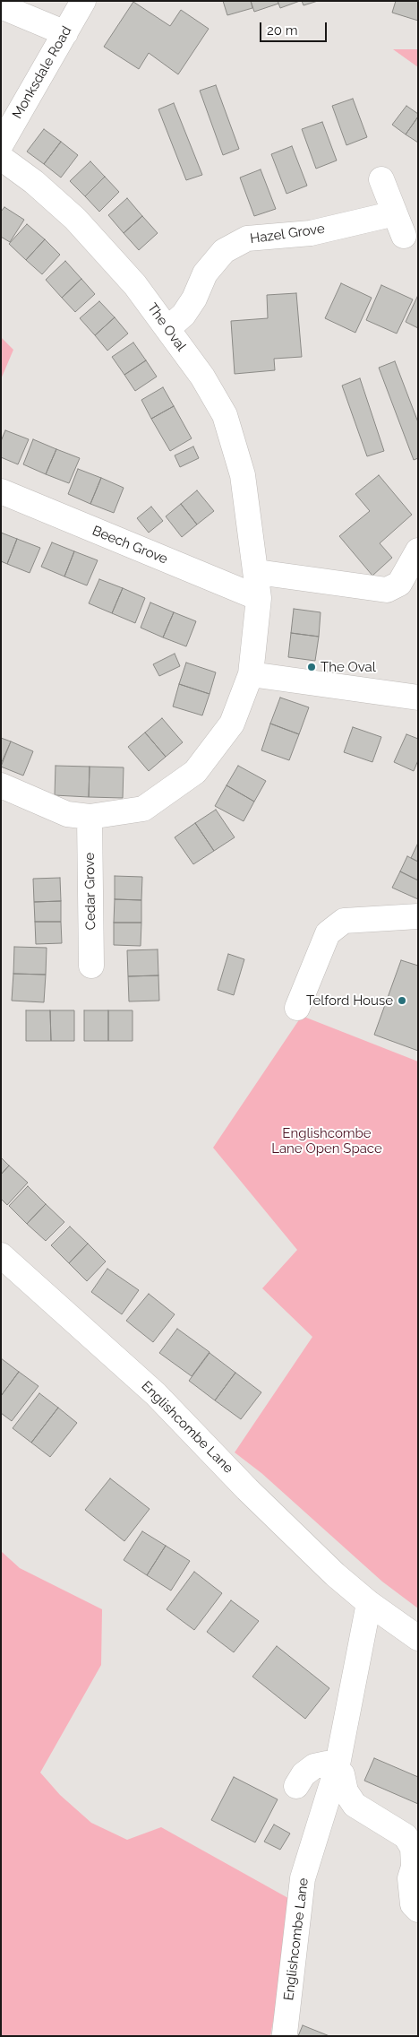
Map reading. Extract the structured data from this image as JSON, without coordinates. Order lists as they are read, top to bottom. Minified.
{"streets":{"street":["Monksdale Road","Hazel Grove","The Oval","Beech Grove","Cedar Grove","Englishcombe Lane"]},"crossings":[["Hazel Grove","The Oval"],["The Oval","Beech Grove"],["The Oval","Cedar Grove"]],"parks":["Englishcombe Lane Open Space"],"places":["The Oval","Telford House"],"scale_bar":"20 m"}
